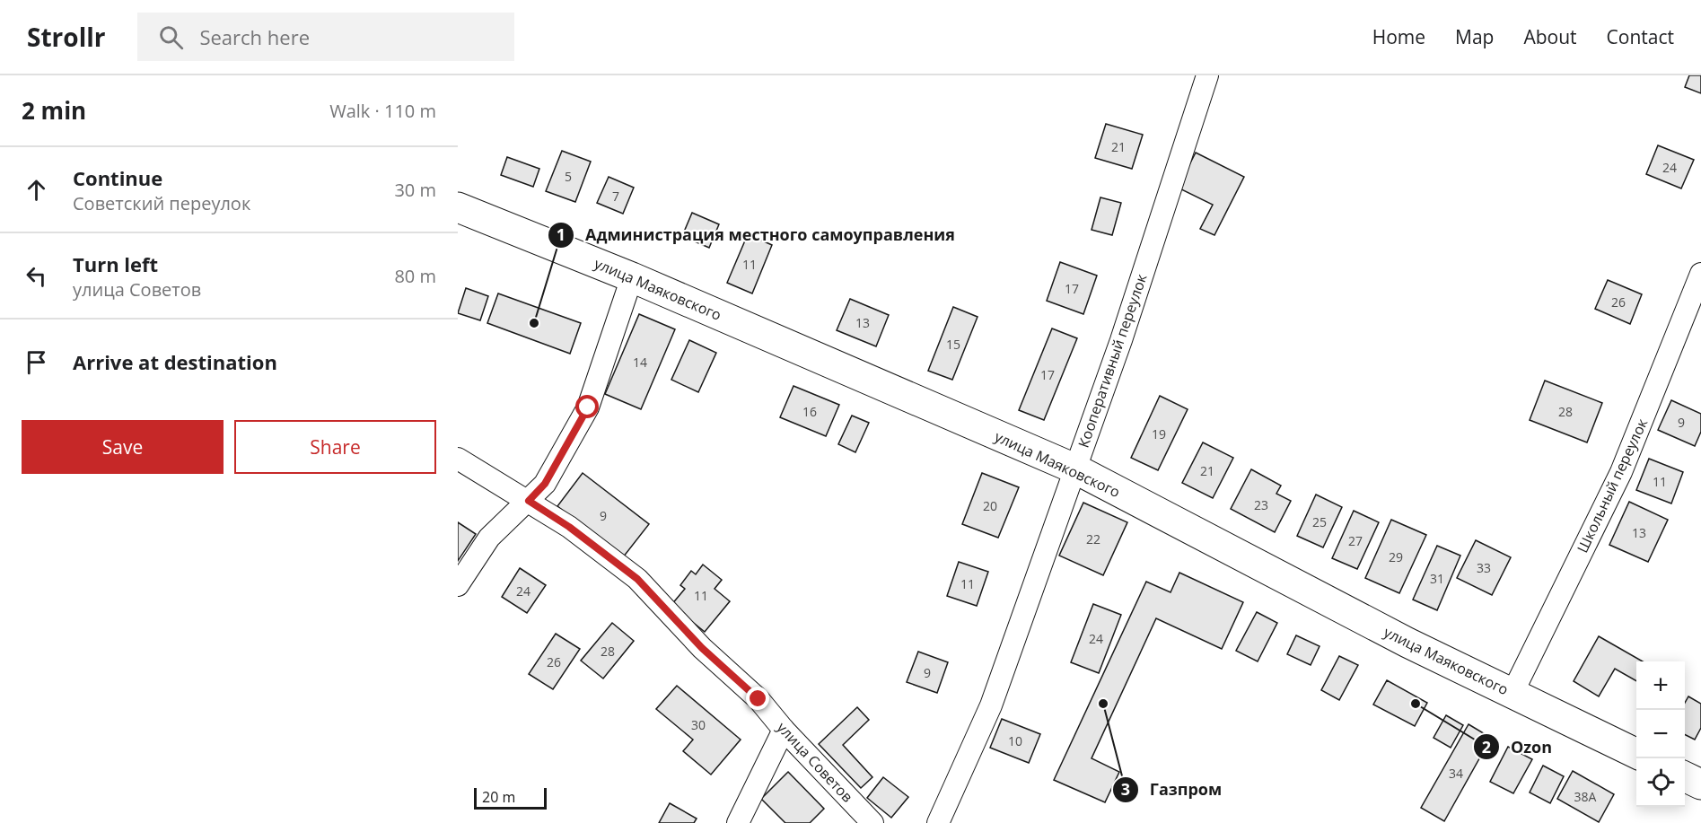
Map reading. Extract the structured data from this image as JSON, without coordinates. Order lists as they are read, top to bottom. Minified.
{"streets":{"street":["улица Маяковского","Кооперативный переулок","Школьный переулок","улица Советов"]},"crossings":[["улица Маяковского","Кооперативный переулок"],["улица Маяковского","Школьный переулок"]],"places":["Администрация местного самоуправления","Газпром","Ozon"],"house_numbers":["21","24","5","7","11","17","26","13","15","14","17","16","28","9","19","21","11","23","20","9","25","13","22","27","29","33","31","11","24","11","24","28","26","9","30","10","34","38А"],"scale_bar":"20 m","page":{"header":"Strollr","search":"Search here","nav":["Home","Map","About","Contact"],"heading":["2 min","Walk · 110 m"],"list":[["Continue","Советский переулок","30 m"],["Turn left","улица Советов","80 m"],"Arrive at destination"],"buttons":["Save","Share"],"map_buttons":["+","−"],"scale":"20 m"}}
